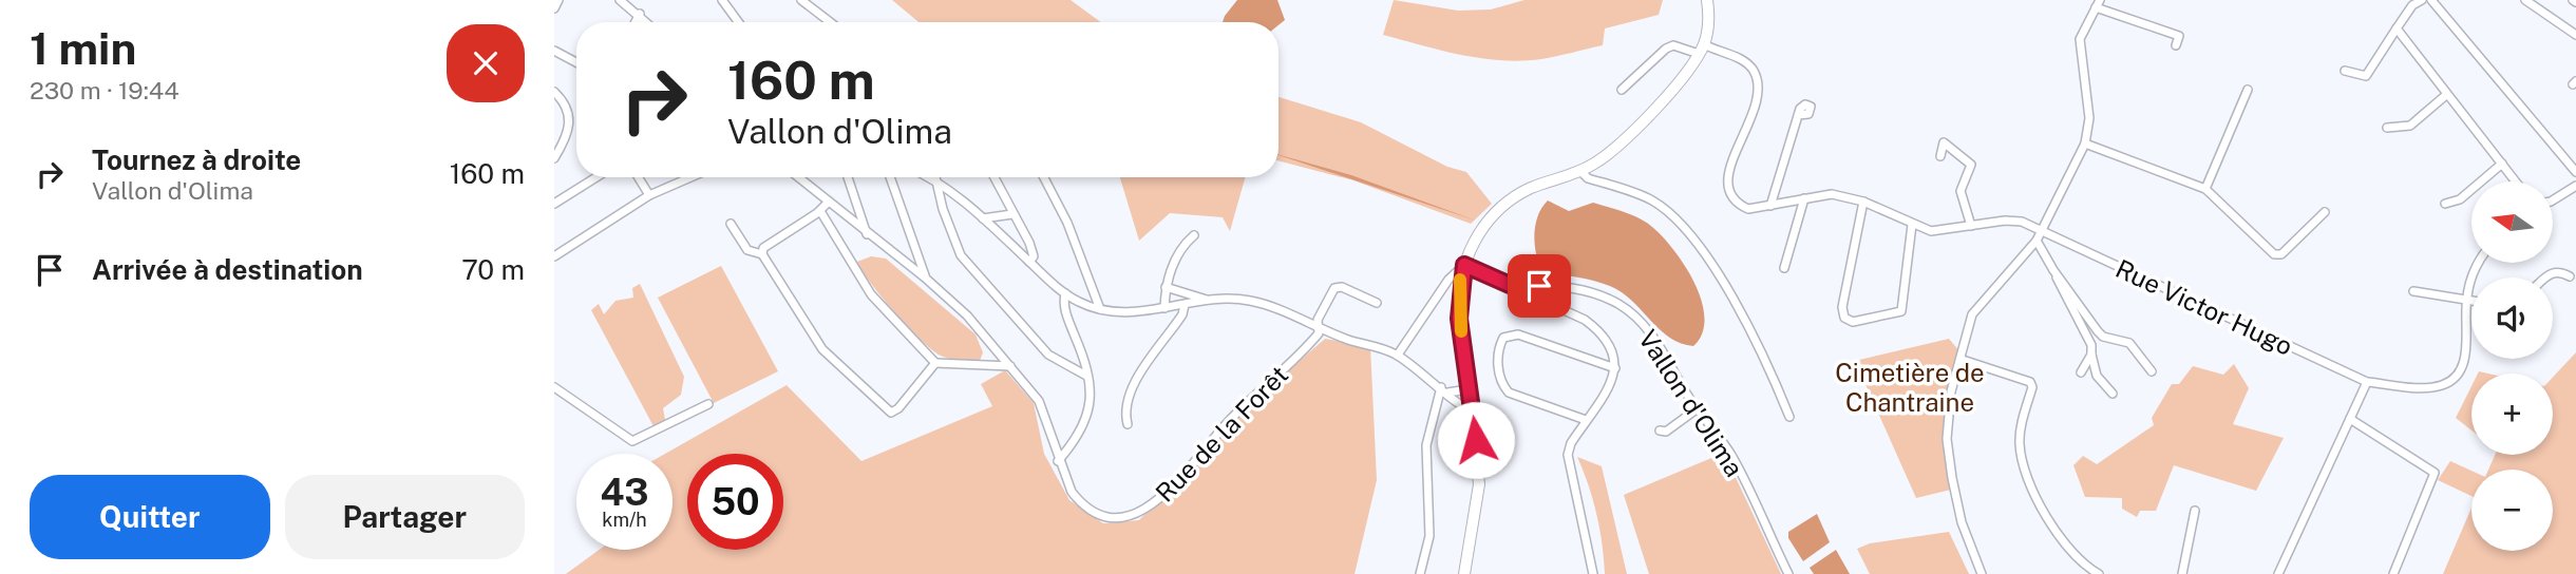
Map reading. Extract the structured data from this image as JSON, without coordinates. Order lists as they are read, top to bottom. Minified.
{"streets":{"street":["Rue Victor Hugo","Vallon d'Olima","Rue de la Forêt"]},"parks":["Cimetière de Chantraine"],"north":"left","page":{"heading":["1 min","230 m · 19:44"],"turn":["160 m","Vallon d'Olima"],"list":[{"name":"Tournez à droite","note":"Vallon d'Olima","value":"160 m"},{"name":"Arrivée à destination","value":"70 m"}],"map_buttons":["+","−"],"speed":"43 km/h","limit":"50","buttons":["Quitter","Partager"]}}
